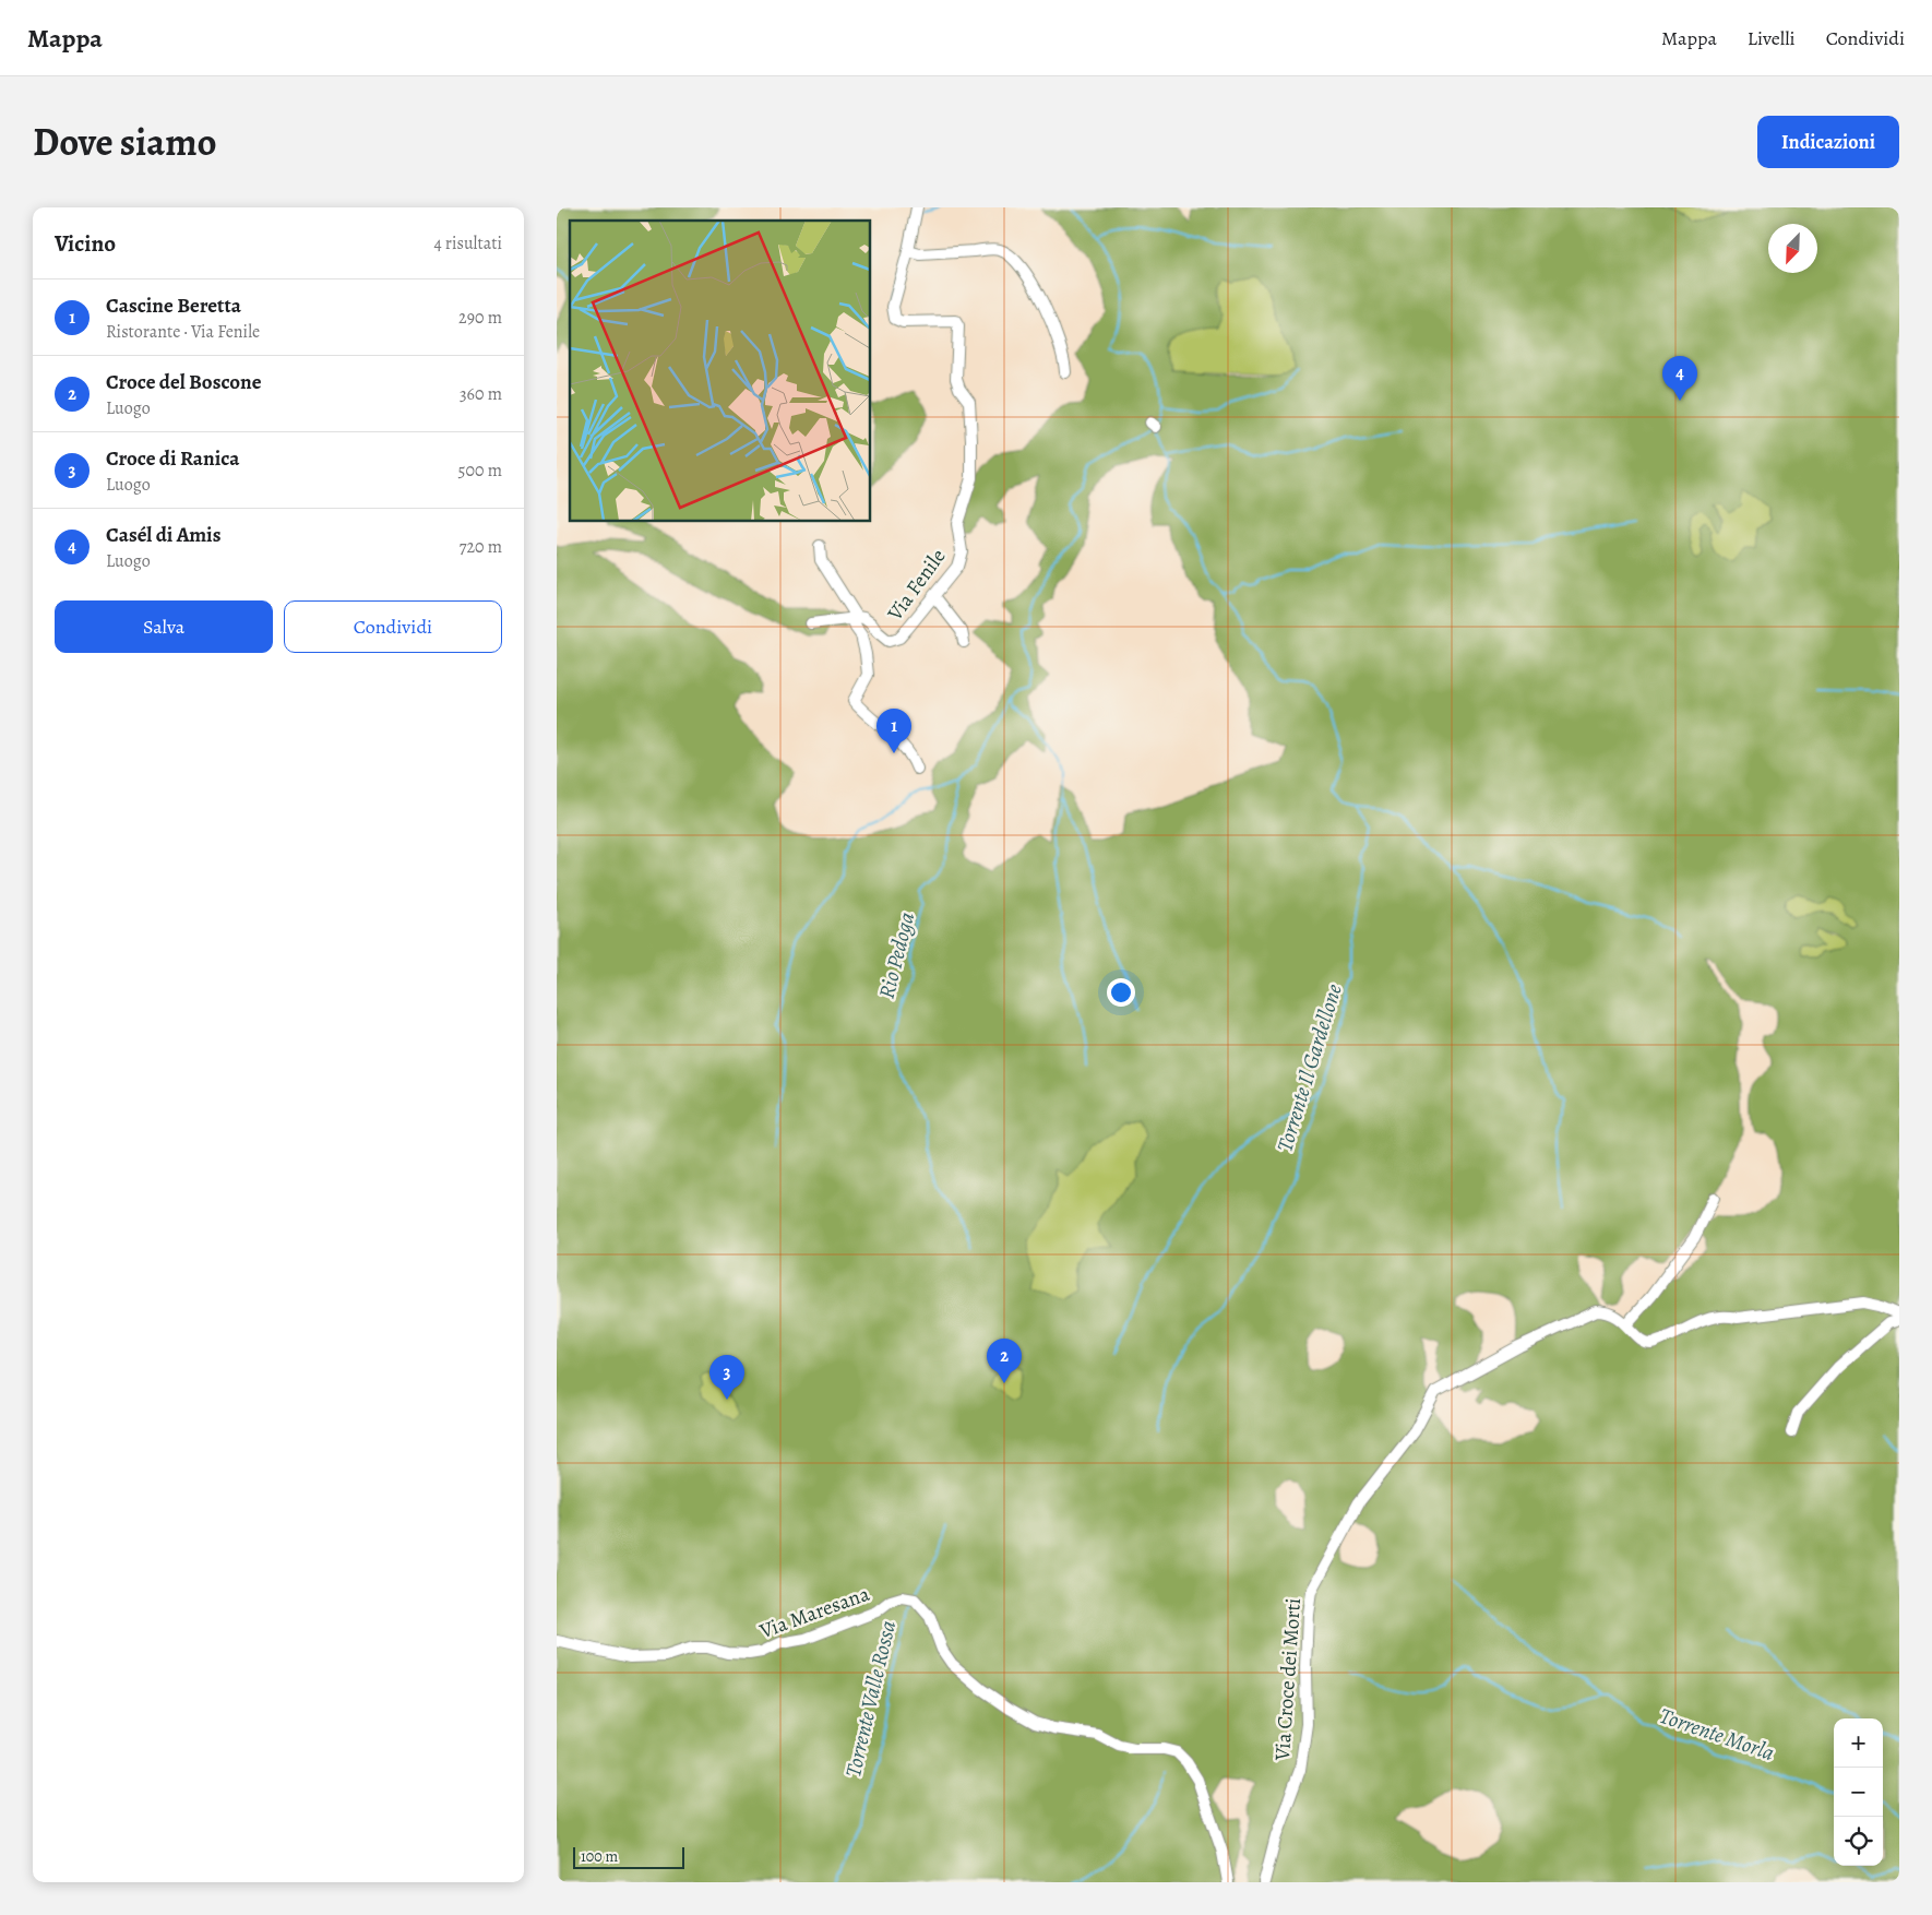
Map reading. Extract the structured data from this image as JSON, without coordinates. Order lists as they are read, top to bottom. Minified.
{"streets":{"street":["Via Fenile","Via Maresana","Via Croce dei Morti"]},"water":["Rio Pedoga","Torrente Il Gardellone","Torrente Valle Rossa","Torrente Morla"],"scale_bar":"100 m","north":"bottom left","page":{"header":"Mappa","nav":["Mappa","Livelli","Condividi"],"title":"Dove siamo","buttons":["Indicazioni",["Salva","Condividi"]],"heading":["Vicino","4 risultati"],"list":[{"mark":"1","name":"Cascine Beretta","note":"Ristorante · Via Fenile","value":"290 m"},{"mark":"2","name":"Croce del Boscone","note":"Luogo","value":"360 m"},{"mark":"3","name":"Croce di Ranica","note":"Luogo","value":"500 m"},{"mark":"4","name":"Casél di Amis","note":"Luogo","value":"720 m"}],"pins":["4","1","2","3"],"map_buttons":["+","−"],"scale":"100 m"}}
